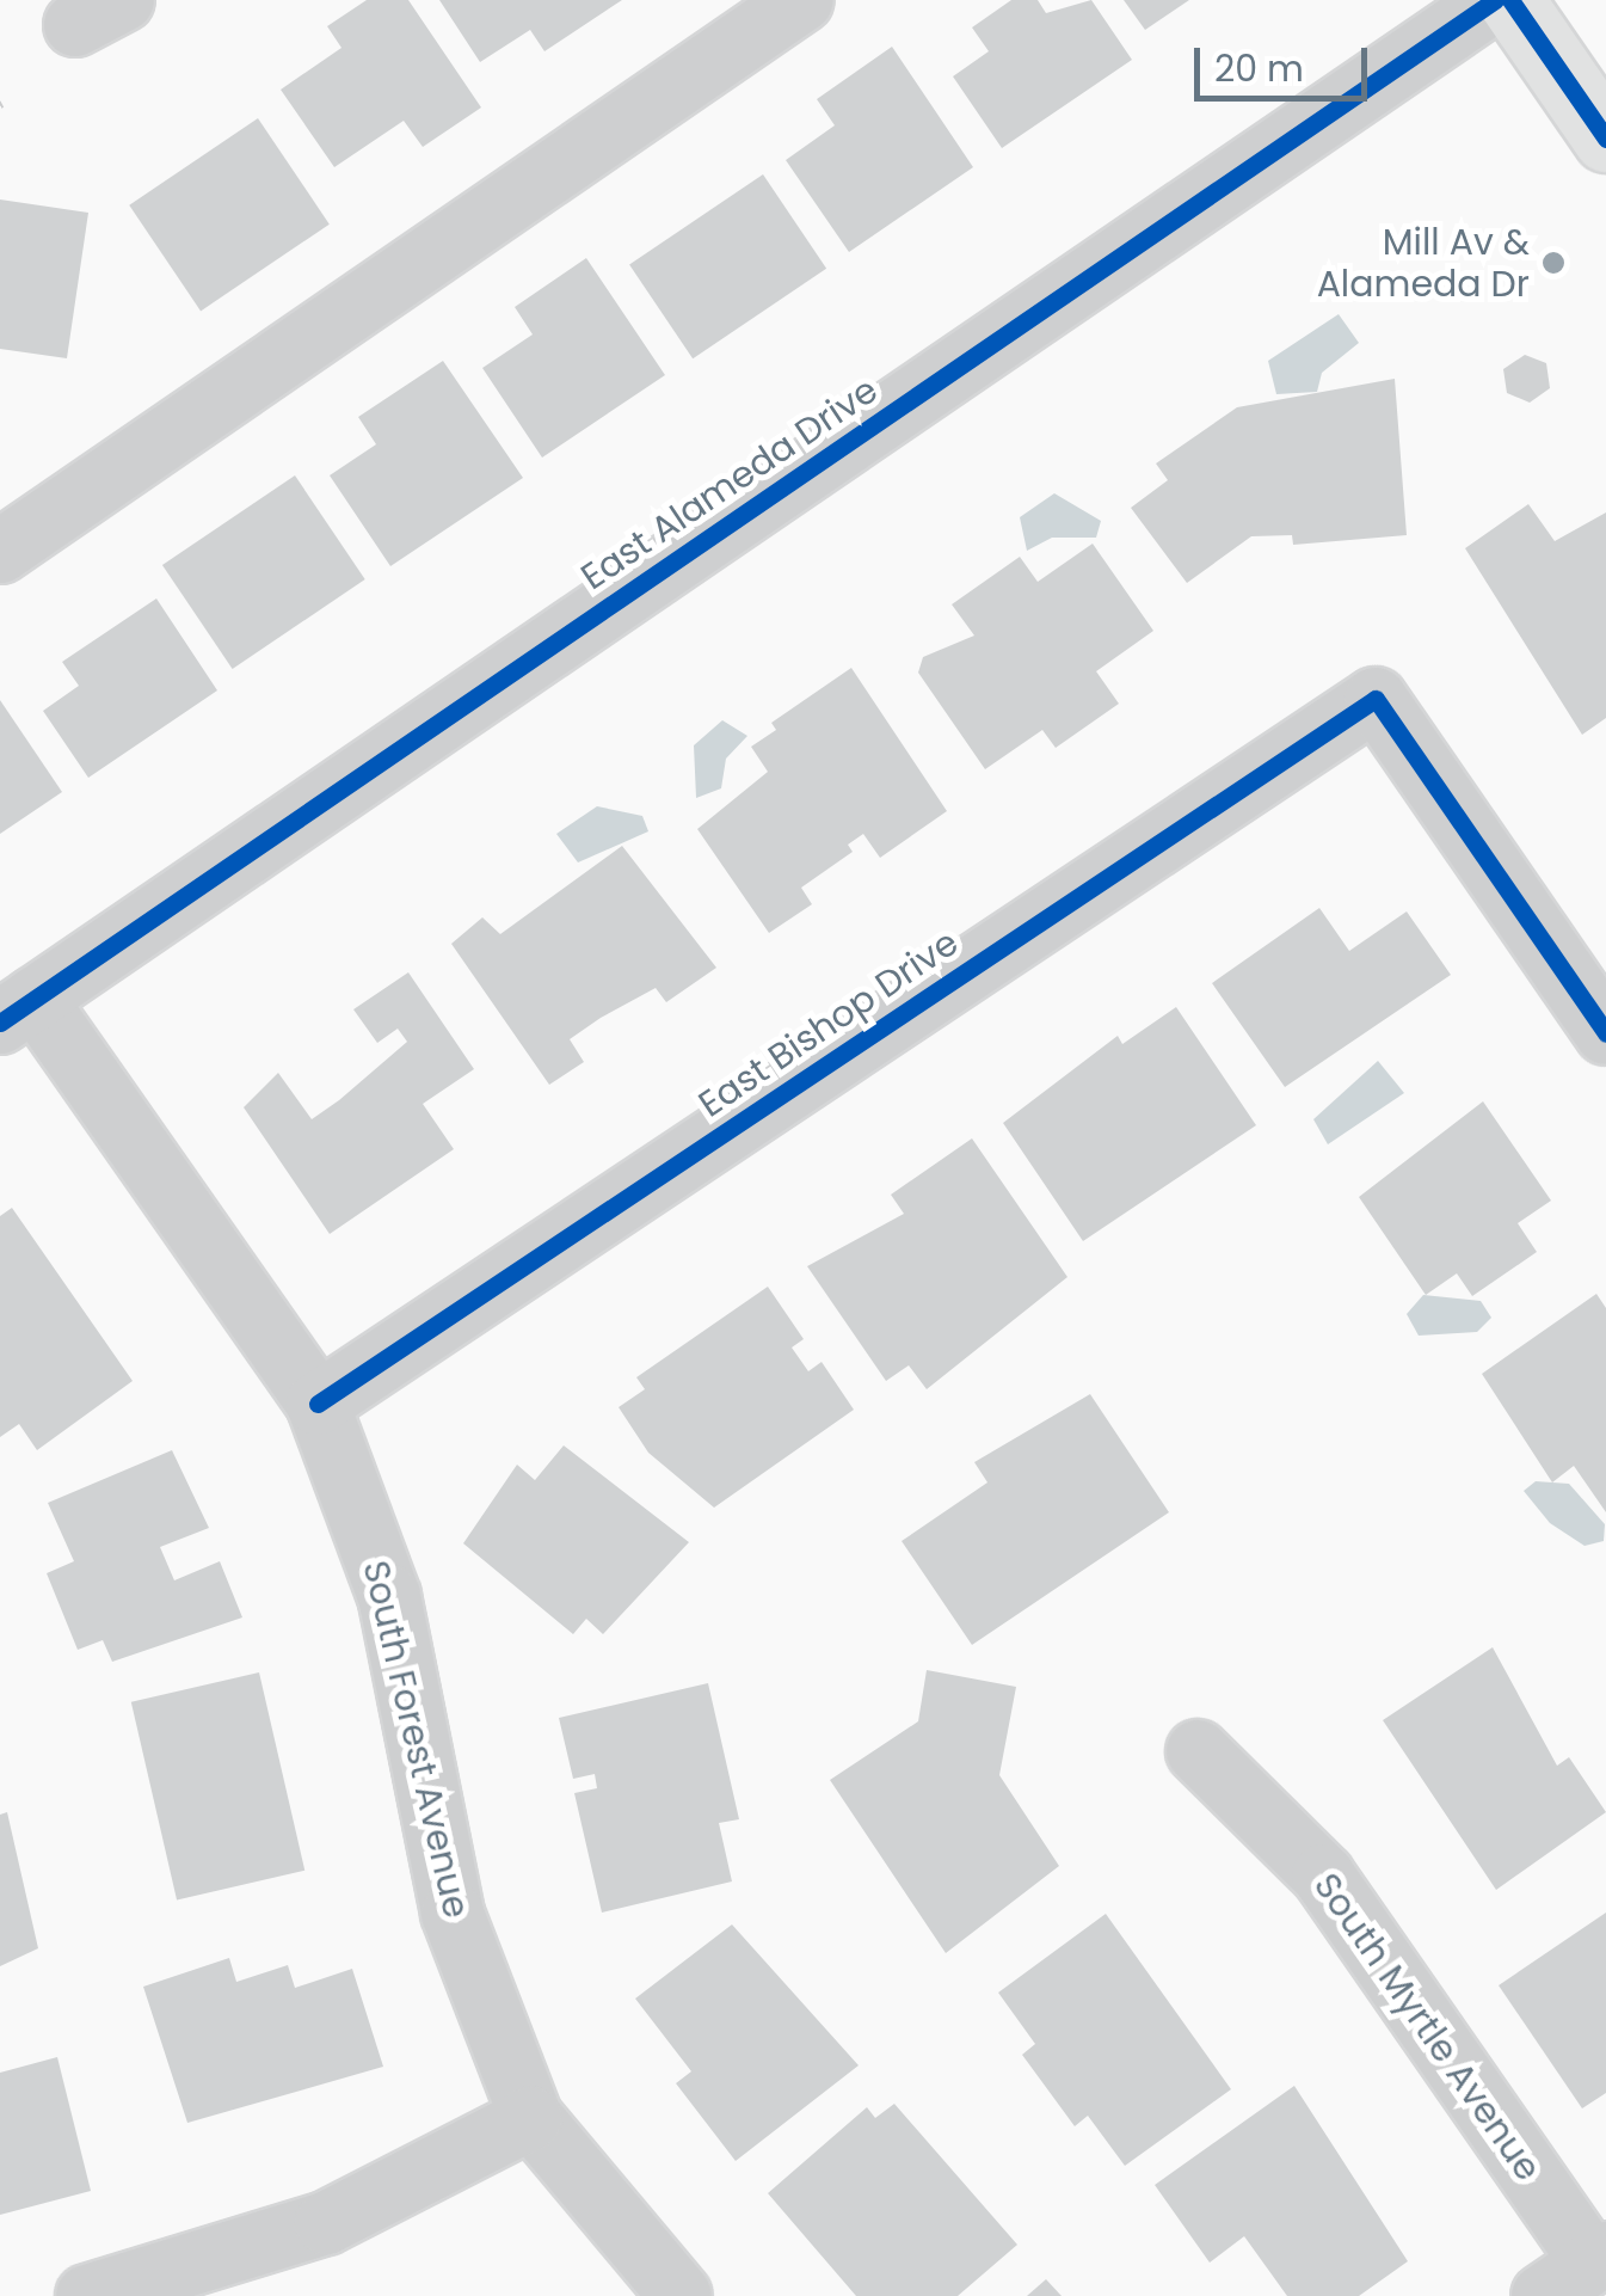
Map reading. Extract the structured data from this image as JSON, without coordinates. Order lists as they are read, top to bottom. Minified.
{"streets":{"street":["East Alameda Drive","East Bishop Drive","South Forest Avenue","South Myrtle Avenue"]},"crossings":[["East Alameda Drive","South Forest Avenue"],["East Bishop Drive","South Forest Avenue"]],"places":["Mill Av & Alameda Dr"],"scale_bar":"20 m"}
